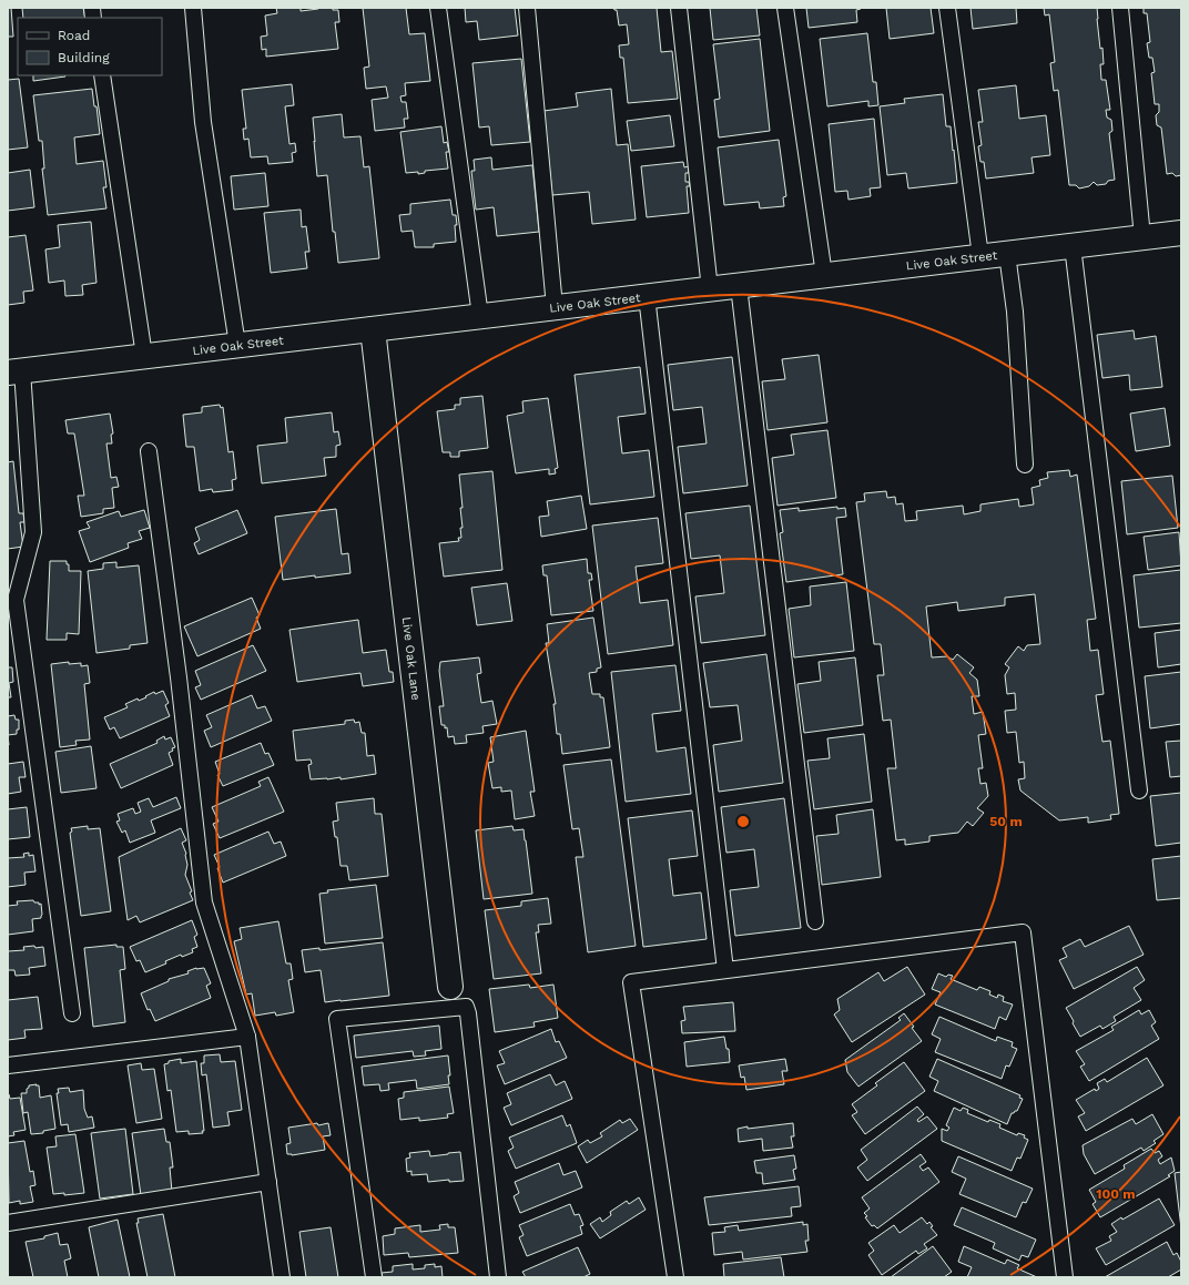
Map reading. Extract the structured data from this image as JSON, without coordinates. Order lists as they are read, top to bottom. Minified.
{"streets":{"street":["Live Oak Street","Live Oak Lane"]},"crossings":[["Live Oak Street","Live Oak Lane"]],"legend":["Road","Building"],"rings":["50 m","100 m"]}
